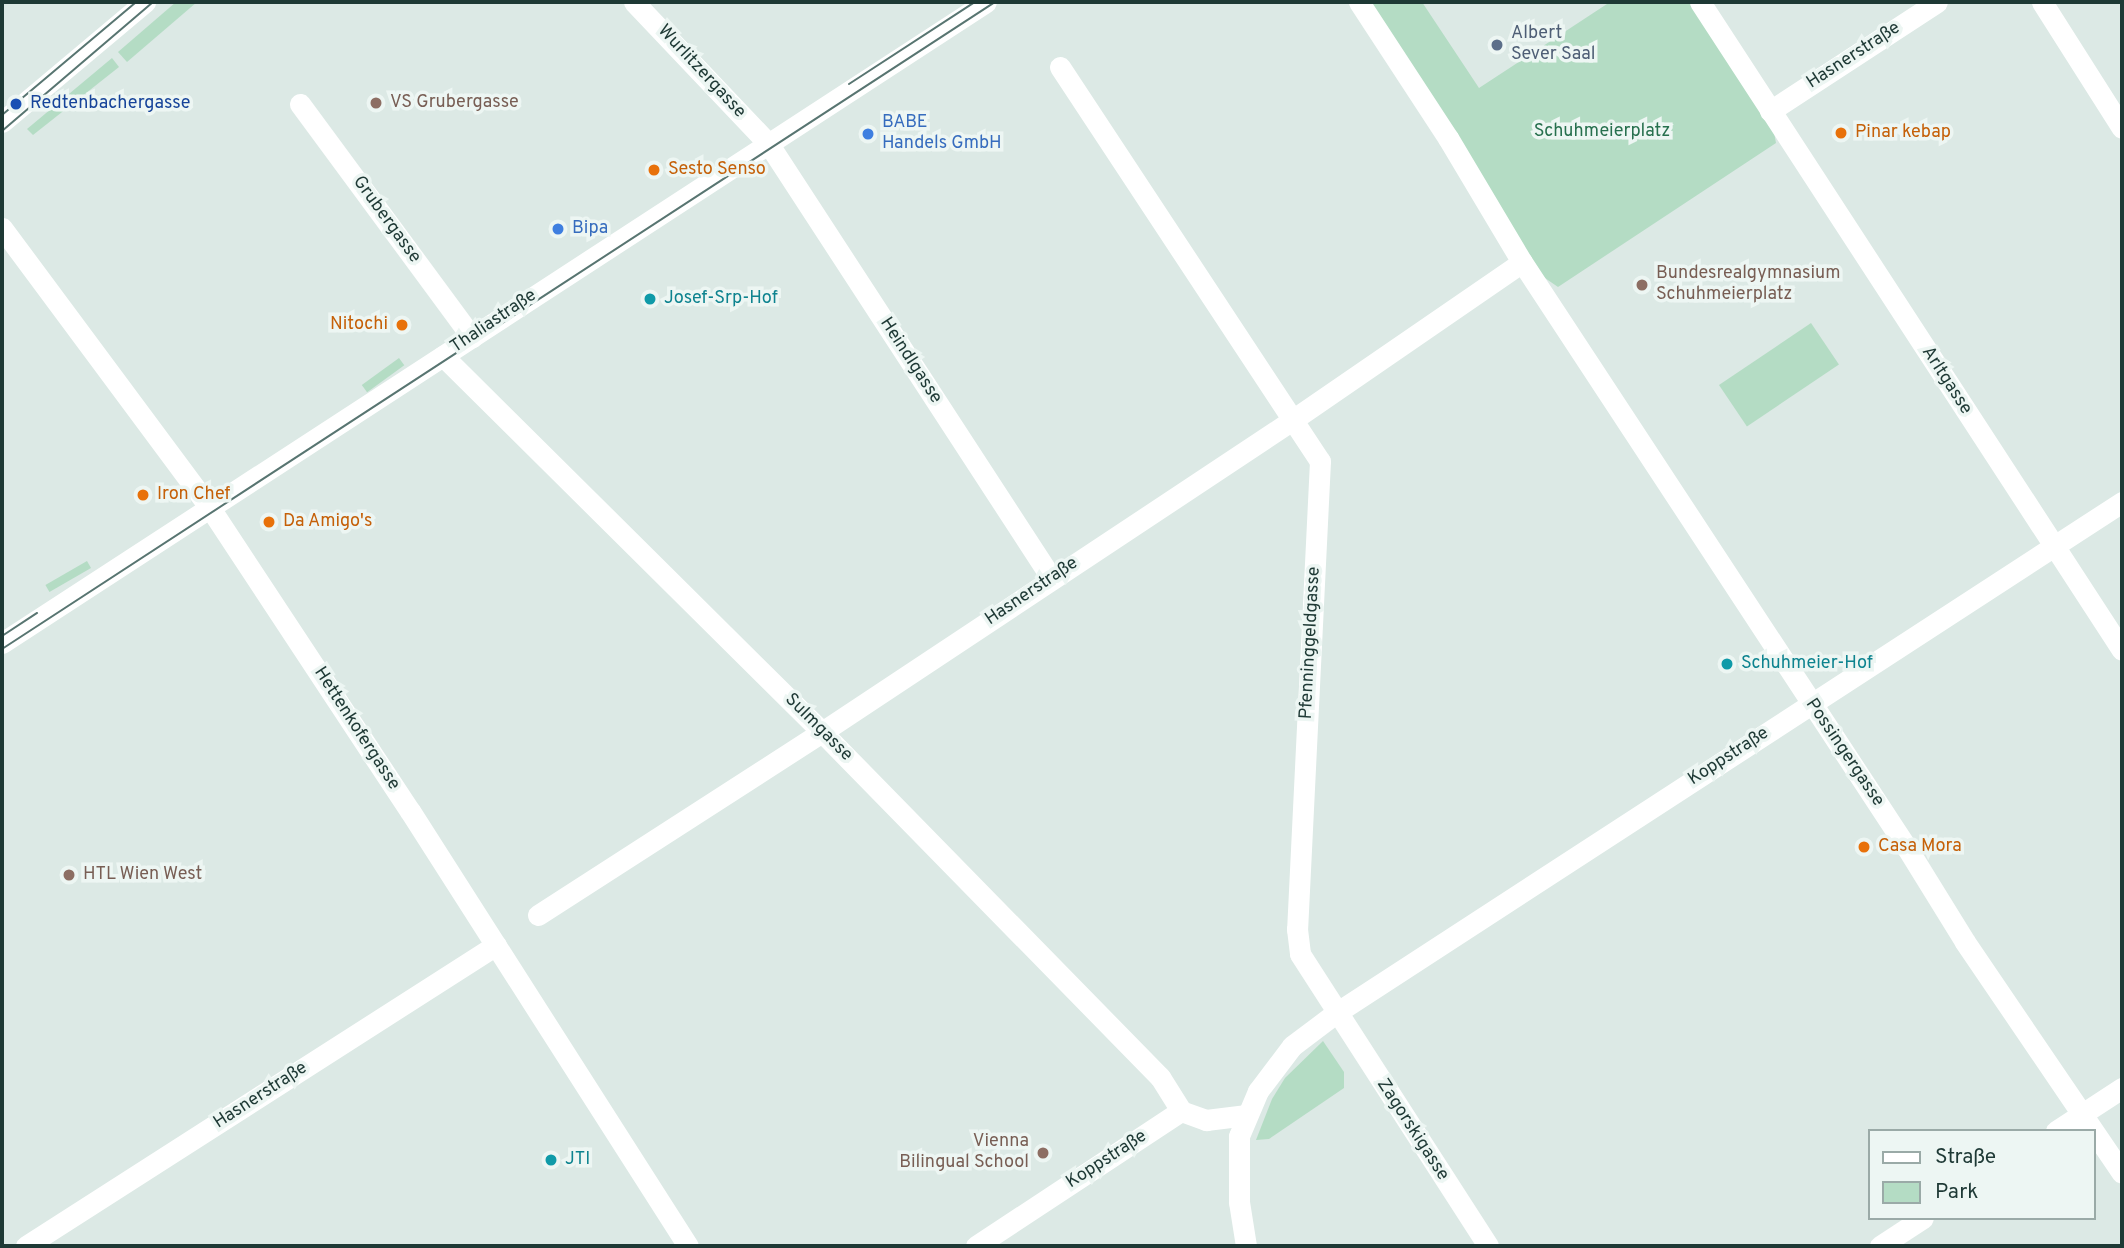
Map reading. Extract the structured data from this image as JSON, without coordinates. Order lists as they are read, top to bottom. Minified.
{"streets":{"street":["Hasnerstraße","Wurlitzergasse","Grubergasse","Thaliastraße","Heindlgasse","Arltgasse","Pfenninggeldgasse","Sulmgasse","Hettenkofergasse","Possingergasse","Koppstraße","Zagorskigasse"]},"crossings":[["Hasnerstraße","Heindlgasse"],["Hasnerstraße","Arltgasse"],["Hasnerstraße","Pfenninggeldgasse"],["Hasnerstraße","Sulmgasse"],["Hasnerstraße","Hettenkofergasse"],["Hasnerstraße","Possingergasse"],["Wurlitzergasse","Thaliastraße"],["Wurlitzergasse","Heindlgasse"],["Grubergasse","Thaliastraße"],["Thaliastraße","Heindlgasse"],["Thaliastraße","Sulmgasse"],["Thaliastraße","Hettenkofergasse"],["Arltgasse","Koppstraße"],["Pfenninggeldgasse","Koppstraße"],["Pfenninggeldgasse","Zagorskigasse"],["Sulmgasse","Koppstraße"],["Possingergasse","Koppstraße"],["Koppstraße","Zagorskigasse"]],"parks":["Schuhmeierplatz"],"places":["Albert Sever Saal","VS Grubergasse","Redtenbachergasse","Pinar kebap","BABE Handels GmbH","Sesto Senso","Bipa","Bundesrealgymnasium Schuhmeierplatz","Josef-Srp-Hof","Nitochi","Iron Chef","Da Amigo's","Schuhmeier-Hof","Casa Mora","HTL Wien West","Vienna Bilingual School","JTI"],"legend":["Straße","Park"]}
